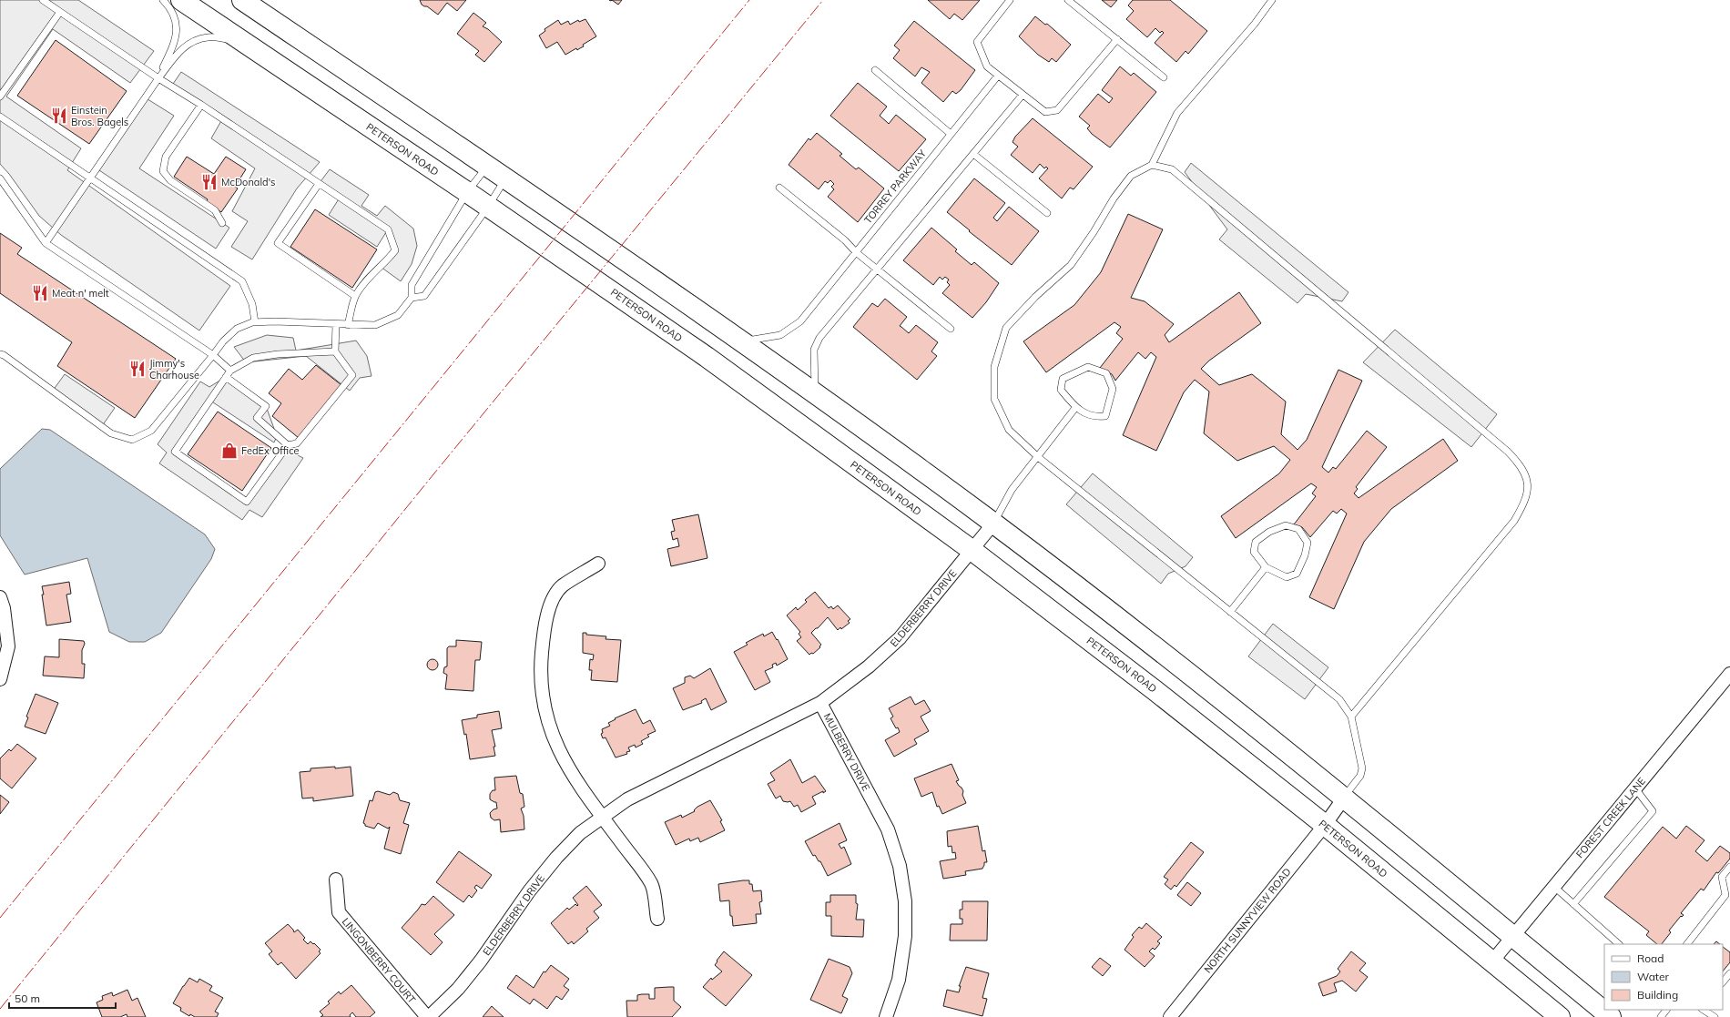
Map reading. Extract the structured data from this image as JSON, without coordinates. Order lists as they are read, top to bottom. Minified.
{"streets":{"main road":["PETERSON ROAD"],"street":["ELDERBERRY DRIVE","MULBERRY DRIVE","FOREST CREEK LANE","NORTH SUNNYVIEW ROAD","LINGONBERRY COURT"],"lane":["TORREY PARKWAY"]},"crossings":[["PETERSON ROAD","ELDERBERRY DRIVE"],["PETERSON ROAD","FOREST CREEK LANE"],["PETERSON ROAD","NORTH SUNNYVIEW ROAD"],["ELDERBERRY DRIVE","MULBERRY DRIVE"],["ELDERBERRY DRIVE","LINGONBERRY COURT"]],"places":{"restaurant":["Einstein Bros. Bagels","McDonald's","Meat n' melt","Jimmy's Charhouse"],"shop":["FedEx Office"]},"legend":["Road","Water","Building"],"scale_bar":"50 m"}
